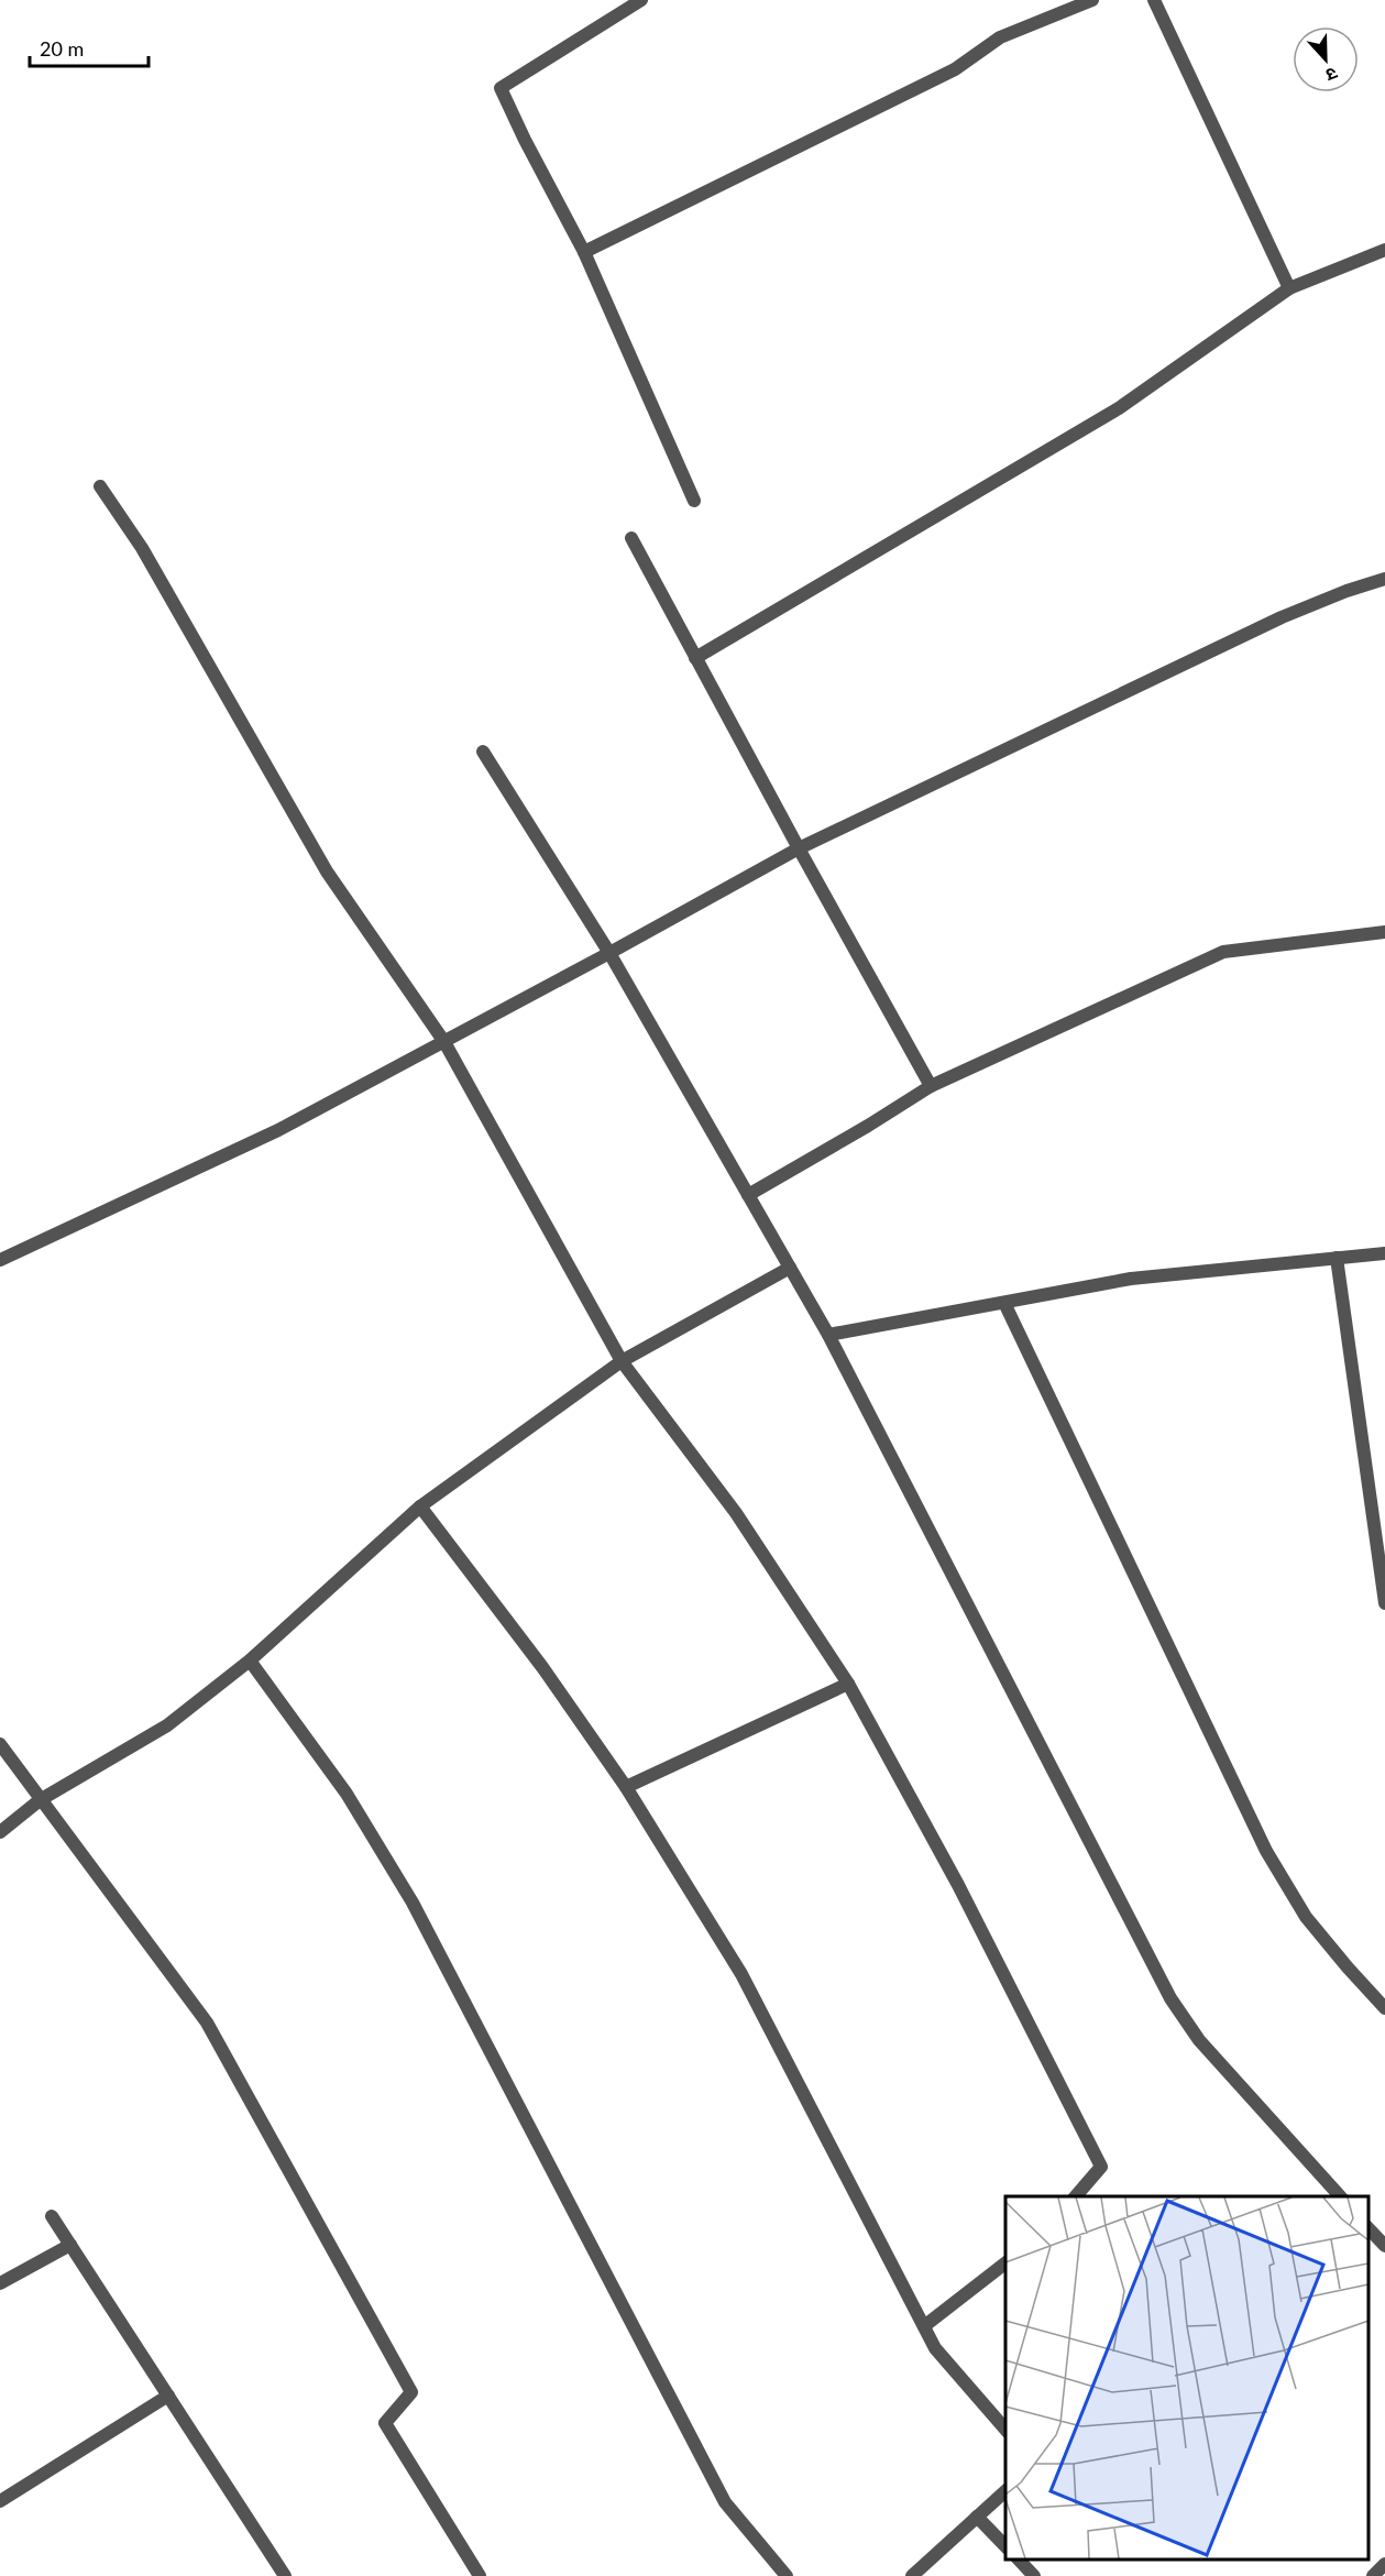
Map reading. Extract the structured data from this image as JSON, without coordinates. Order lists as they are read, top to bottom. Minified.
{"scale_bar":"20 m","north":"bottom"}
